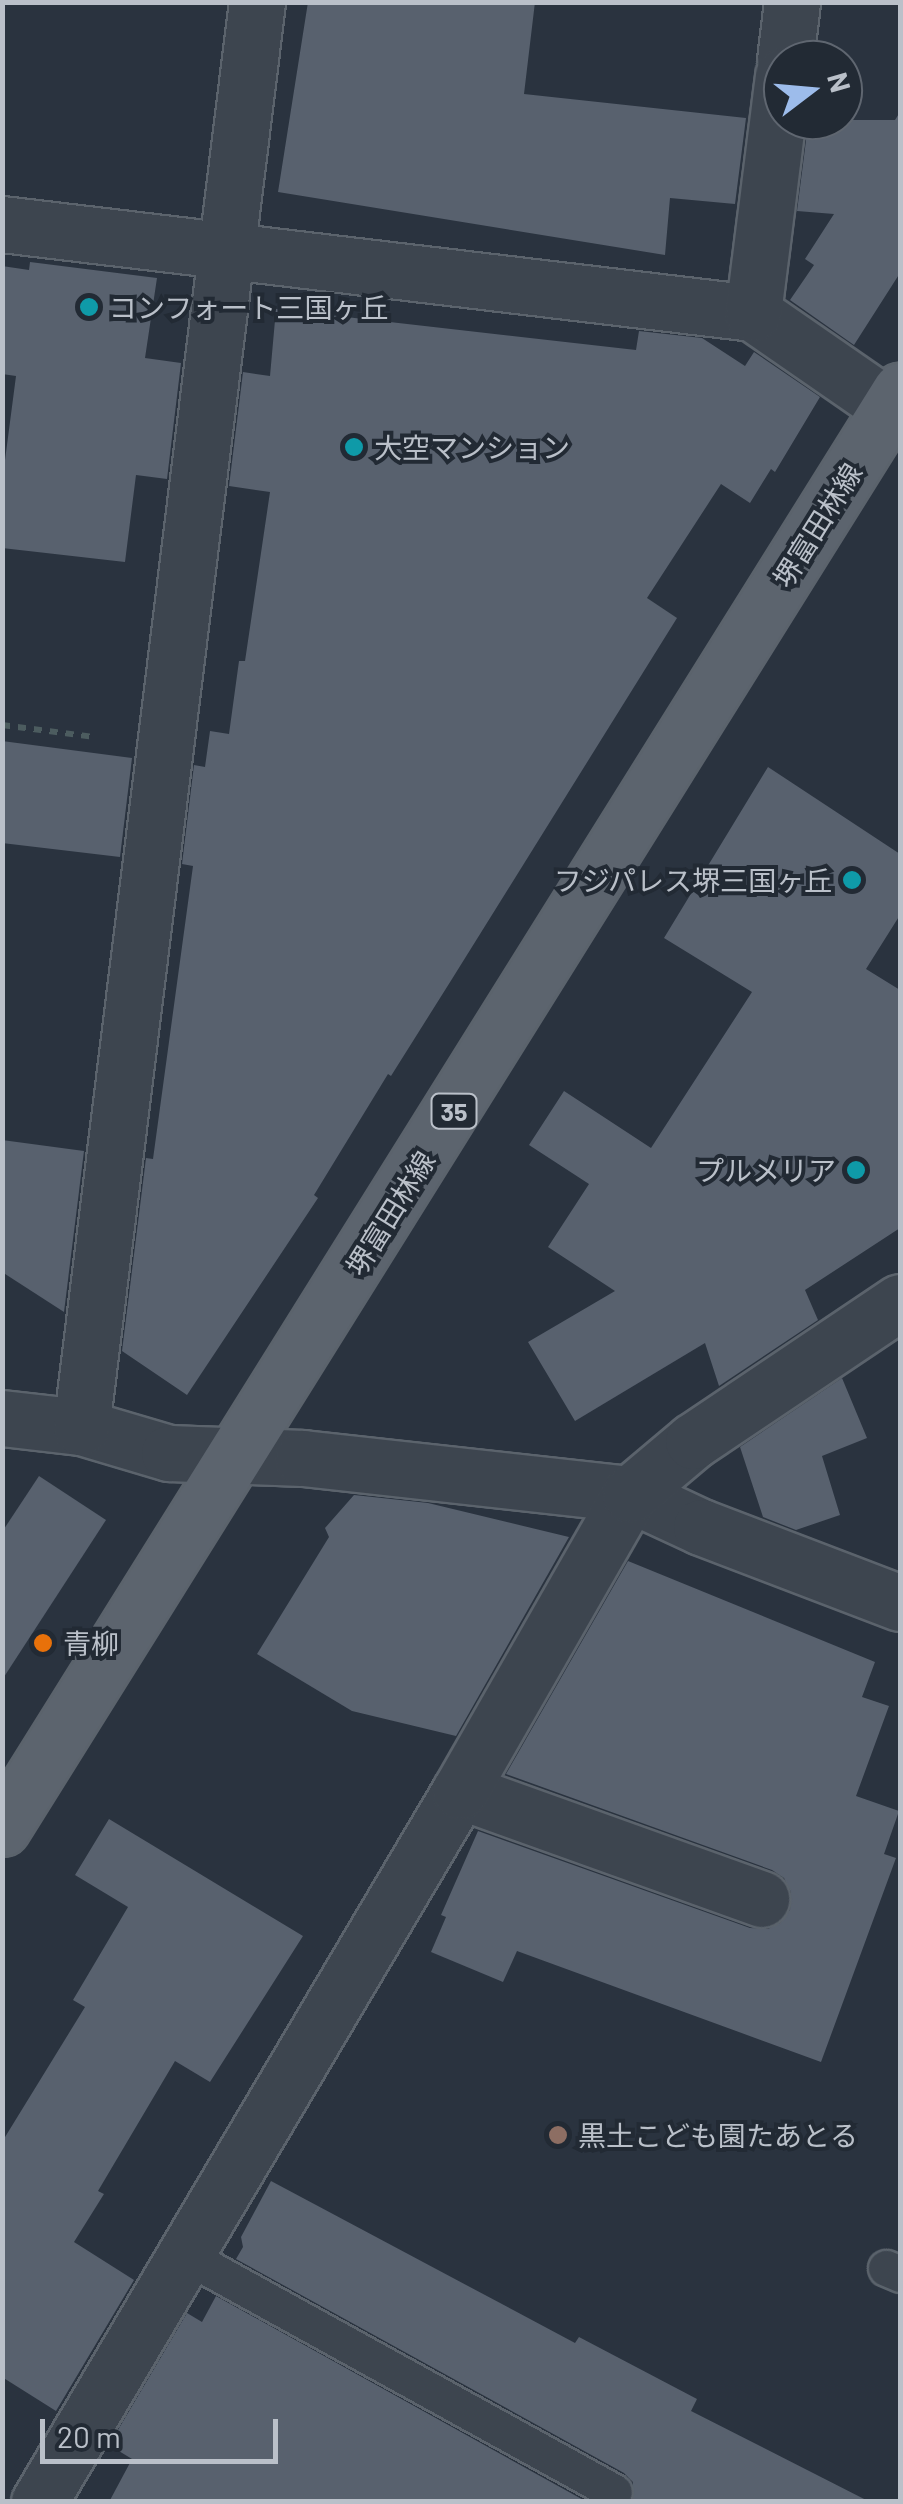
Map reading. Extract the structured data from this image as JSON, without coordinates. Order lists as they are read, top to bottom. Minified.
{"streets":{"main road":["堺富田林線","35"]},"places":["コンフォート三国ヶ丘","大空マンション","フジパレス堺三国ヶ丘","プルメリア","青柳","黒土こども園たあとる"],"scale_bar":"20 m","north":"right"}
